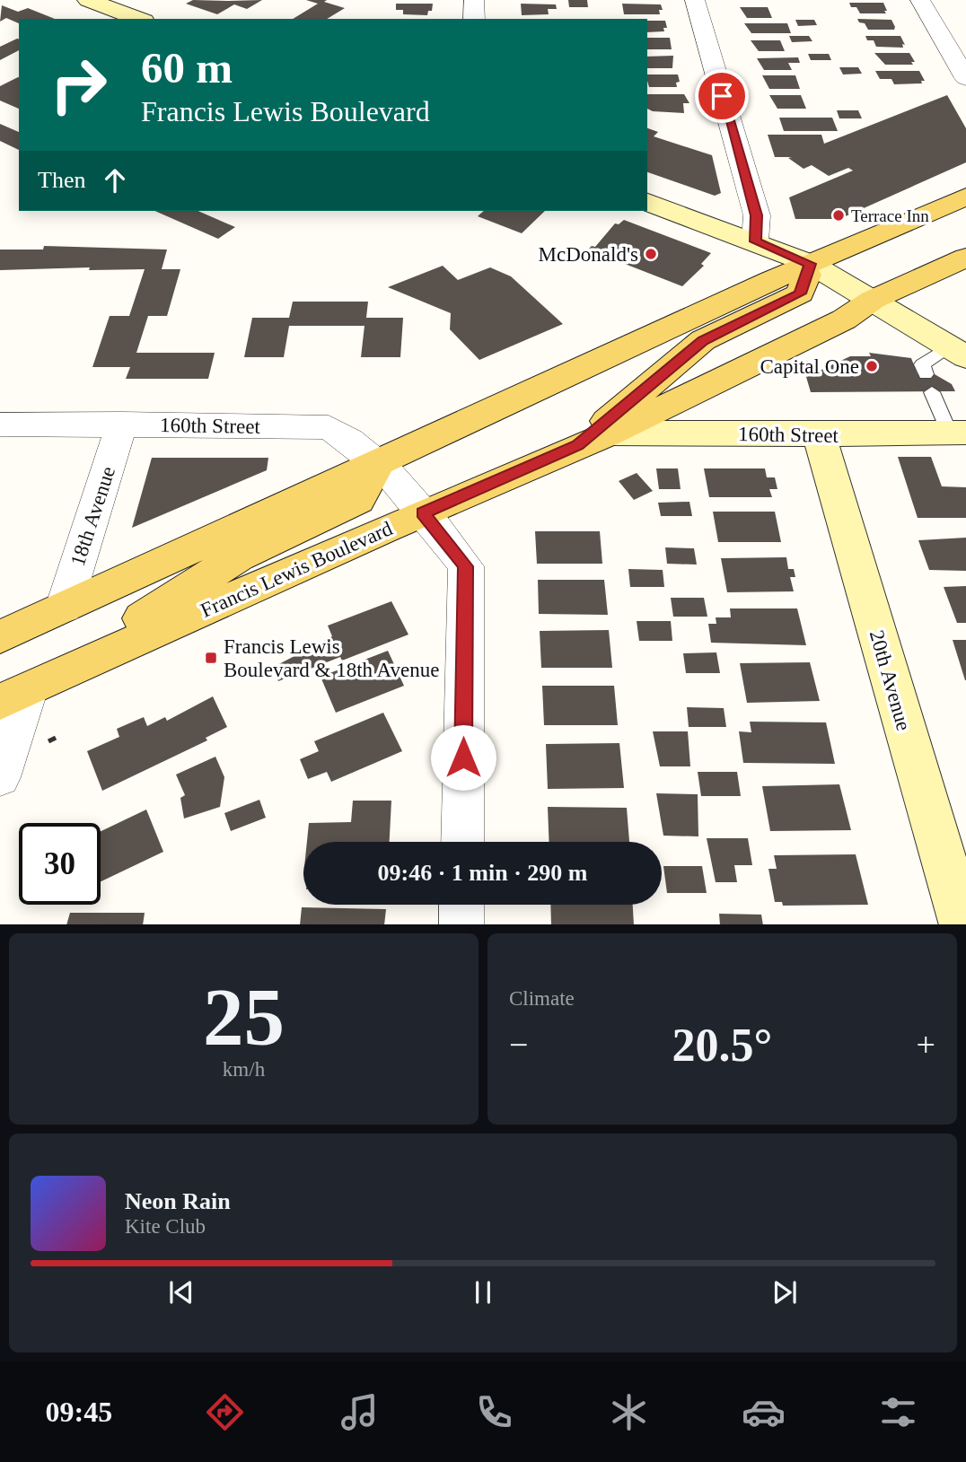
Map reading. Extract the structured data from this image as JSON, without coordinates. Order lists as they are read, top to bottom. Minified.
{"streets":{"main road":["Francis Lewis Boulevard"],"street":["160th Street","18th Avenue","20th Avenue"]},"crossings":[["160th Street","18th Avenue"],["160th Street","Francis Lewis Boulevard"],["160th Street","20th Avenue"],["18th Avenue","Francis Lewis Boulevard"]],"places":{"other":["Terrace Inn","McDonald's","Capital One"],"transit":["Francis Lewis Boulevard & 18th Avenue"]},"page":{"turn":["60 m","Francis Lewis Boulevard"],"then":"Then","limit":"30","trip":"09:46 · 1 min · 290 m","tile":[["25","km/h"],"Climate"],"heat":["−","20.5°","+"],"song":["Neon Rain","Kite Club"],"tabs":"09:45"}}
